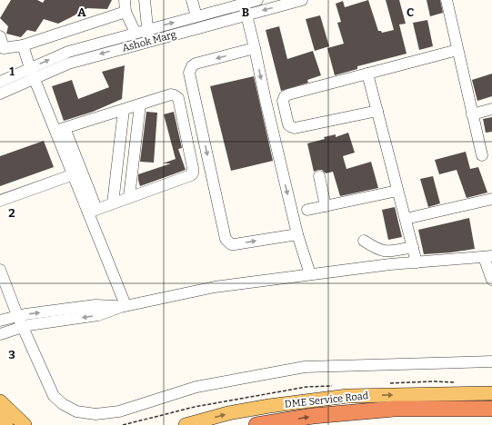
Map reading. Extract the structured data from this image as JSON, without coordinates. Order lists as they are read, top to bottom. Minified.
{"streets":{"main road":["DME Service Road"],"street":["Ashok Marg"]},"one_way":["DME Service Road"],"grid":{"columns":["A","B","C"],"rows":["1","2","3"]}}
